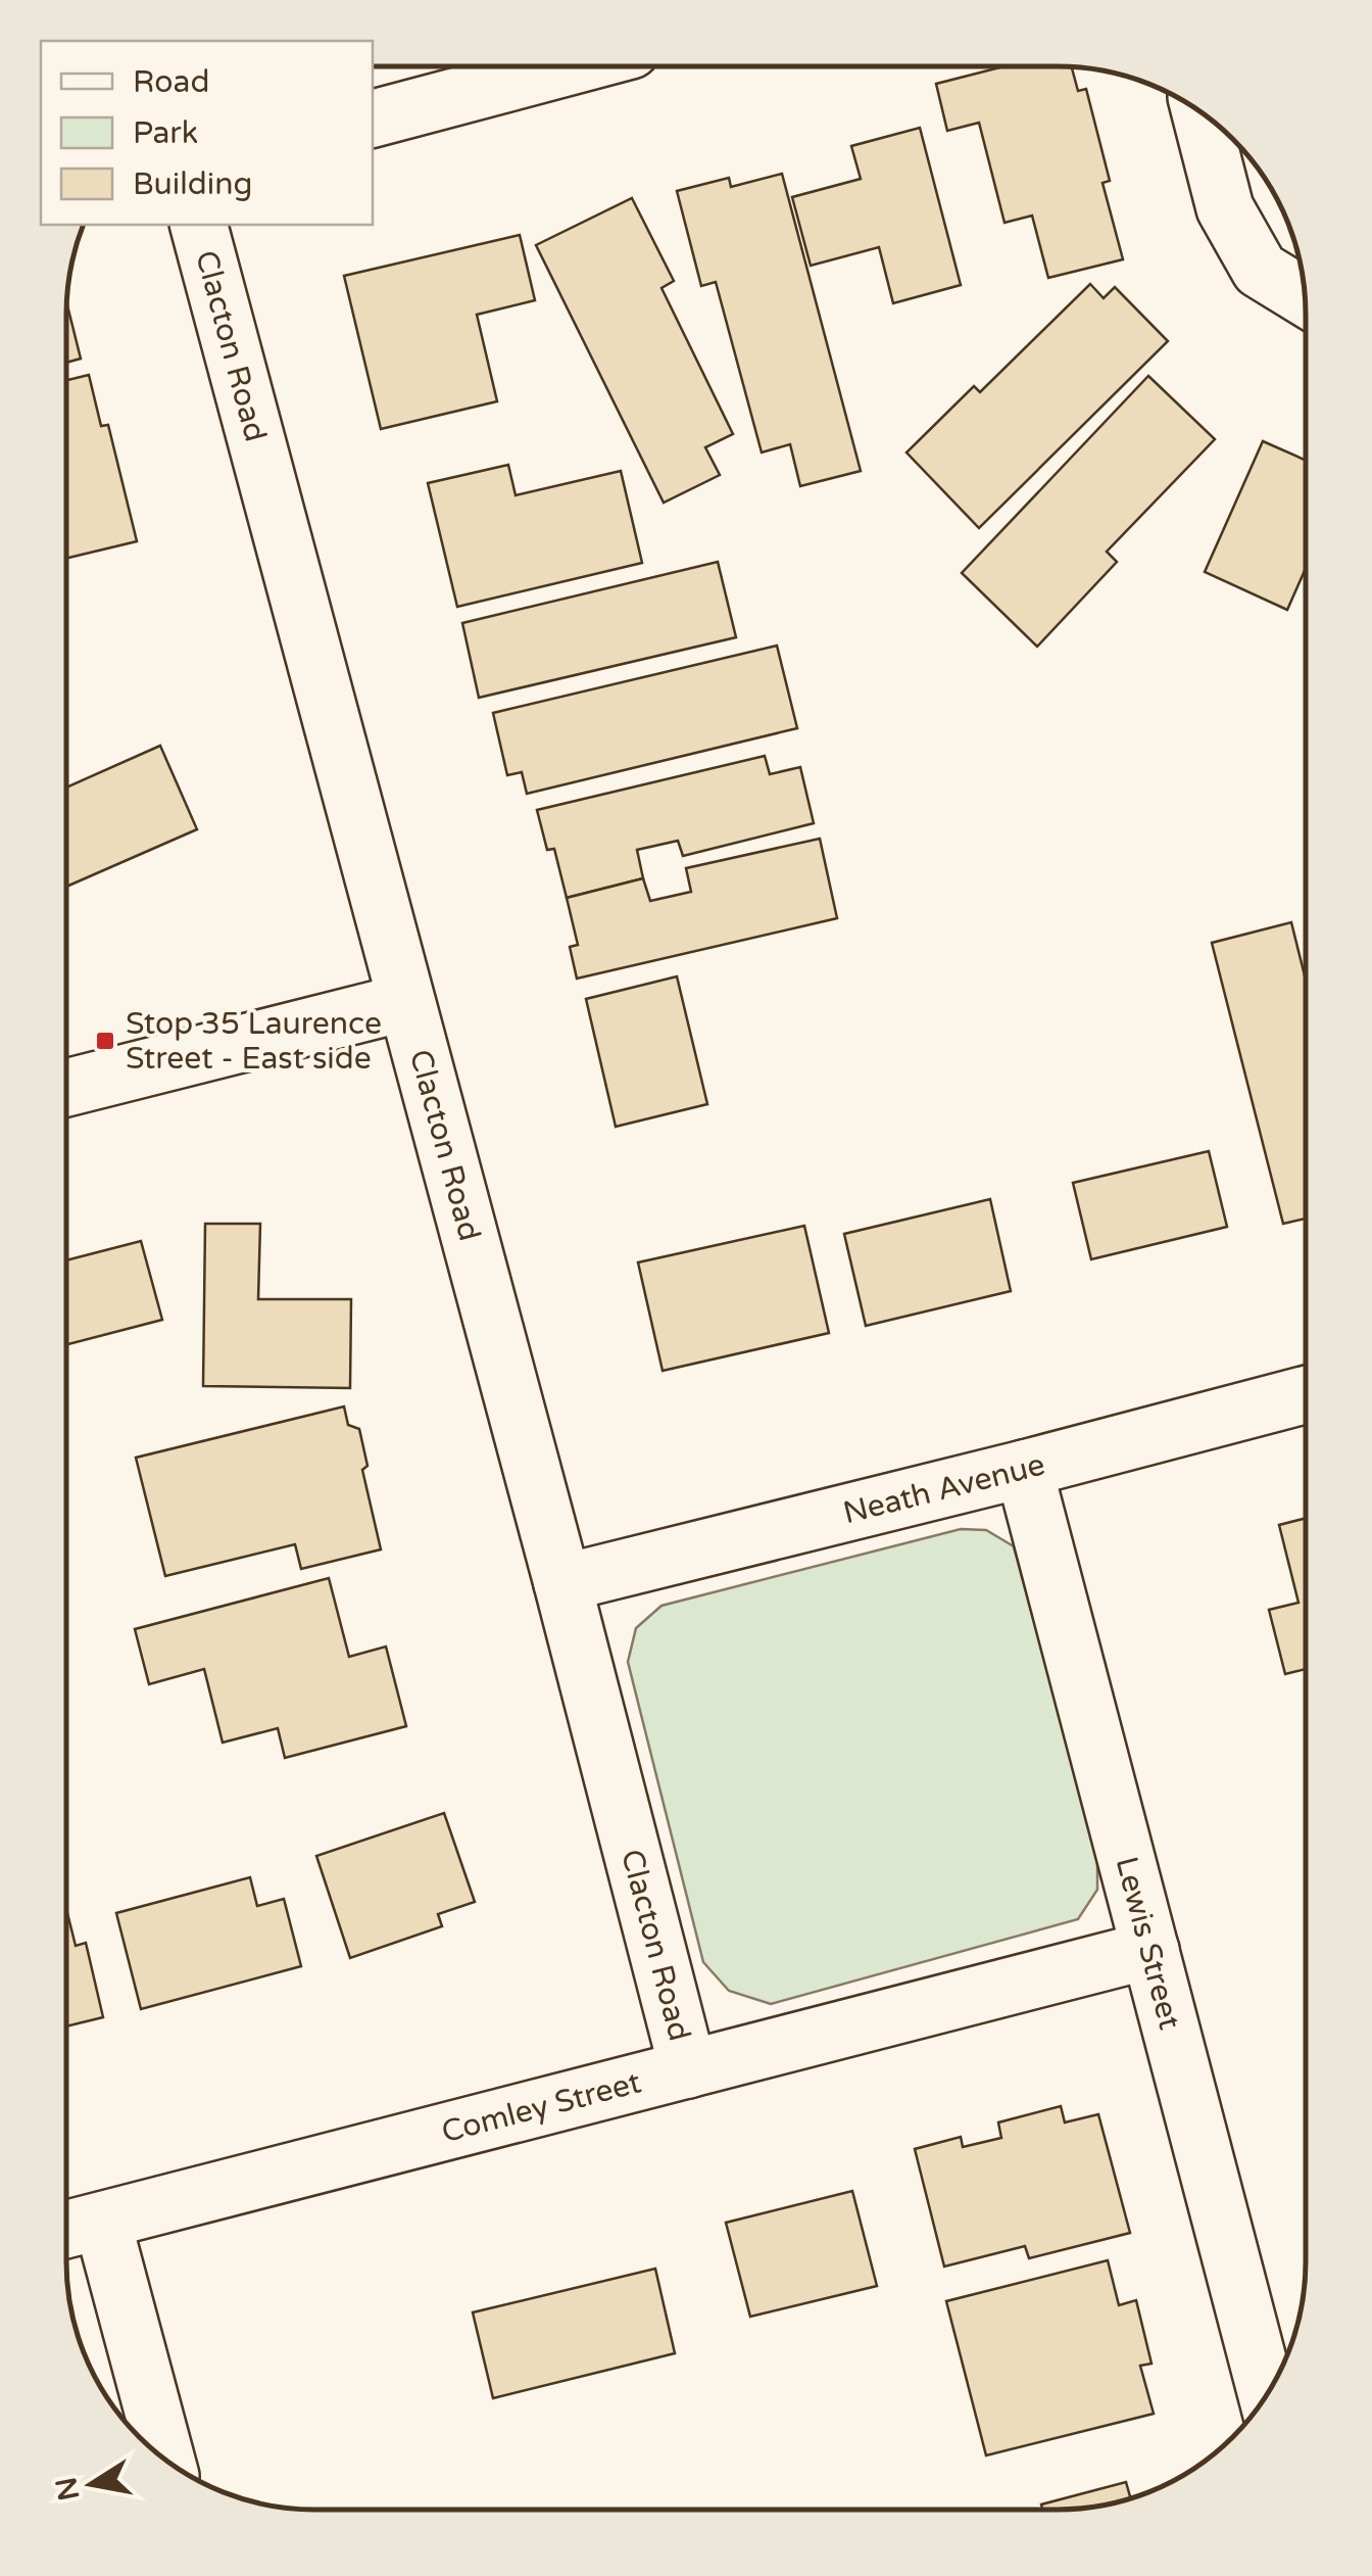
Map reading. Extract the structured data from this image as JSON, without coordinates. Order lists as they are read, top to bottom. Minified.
{"streets":{"street":["Clacton Road","Neath Avenue","Lewis Street","Comley Street"]},"crossings":[["Clacton Road","Neath Avenue"],["Clacton Road","Comley Street"],["Neath Avenue","Lewis Street"],["Lewis Street","Comley Street"]],"places":{"transit":["Stop 35 Laurence Street - East side"]},"legend":["Road","Park","Building"],"north":"left"}
